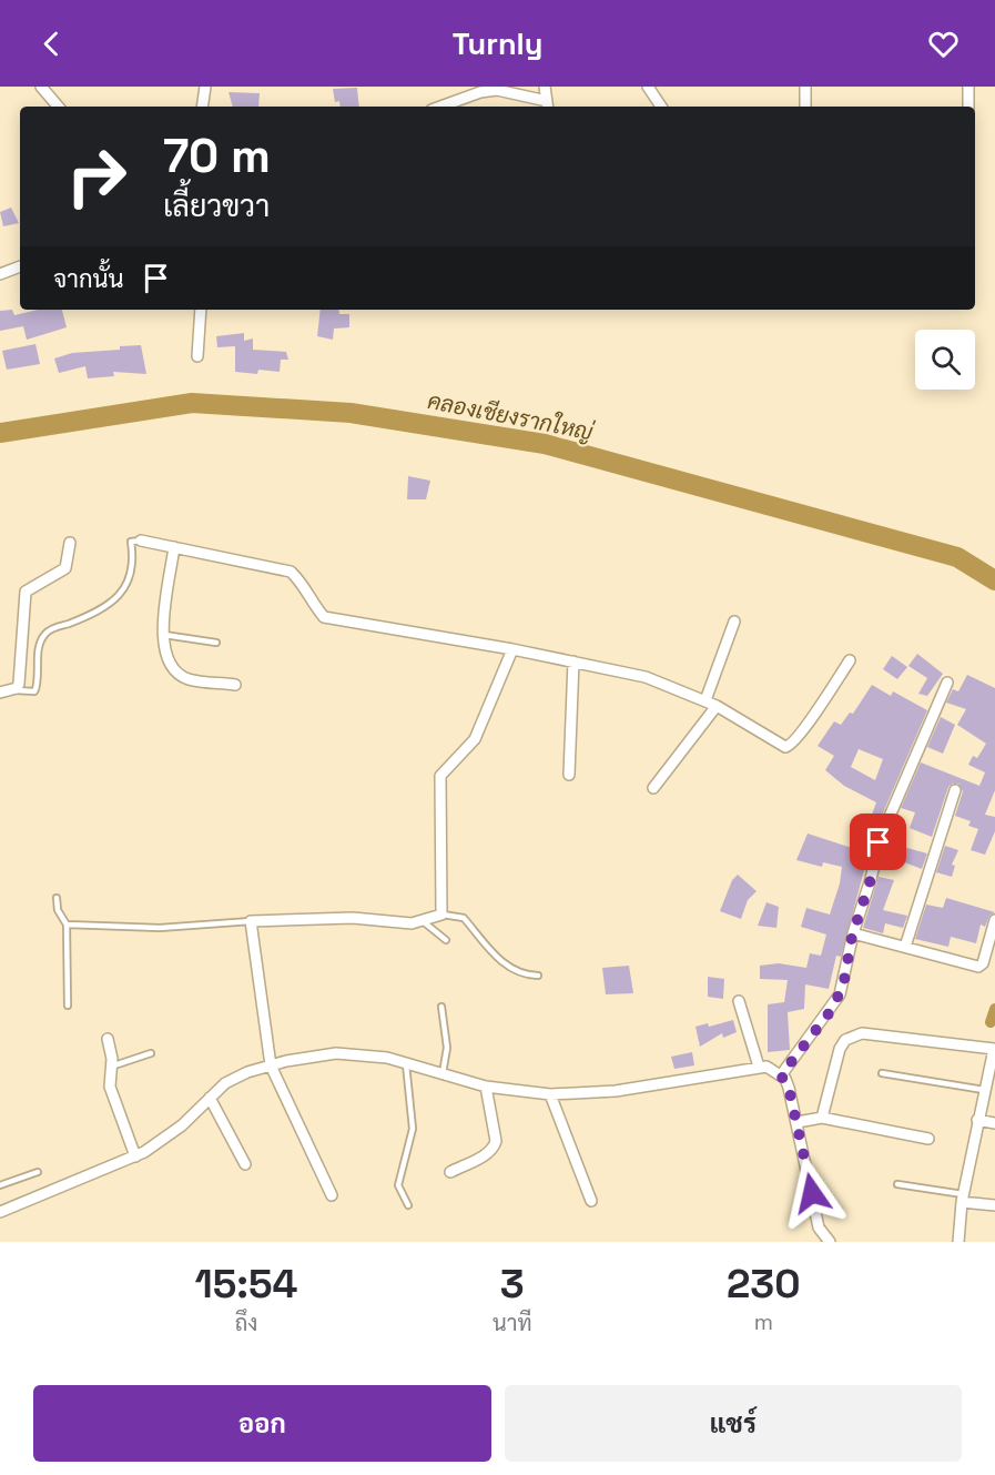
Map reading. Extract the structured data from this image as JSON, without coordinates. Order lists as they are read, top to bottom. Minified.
{"water":["คลองเชียงรากใหญ่"],"page":{"header":"Turnly","turn":["70 m","เลี้ยวขวา"],"then":"จากนั้น","eta":["15:54","ถึง","3","นาที","230","m"],"buttons":["ออก","แชร์"]}}
